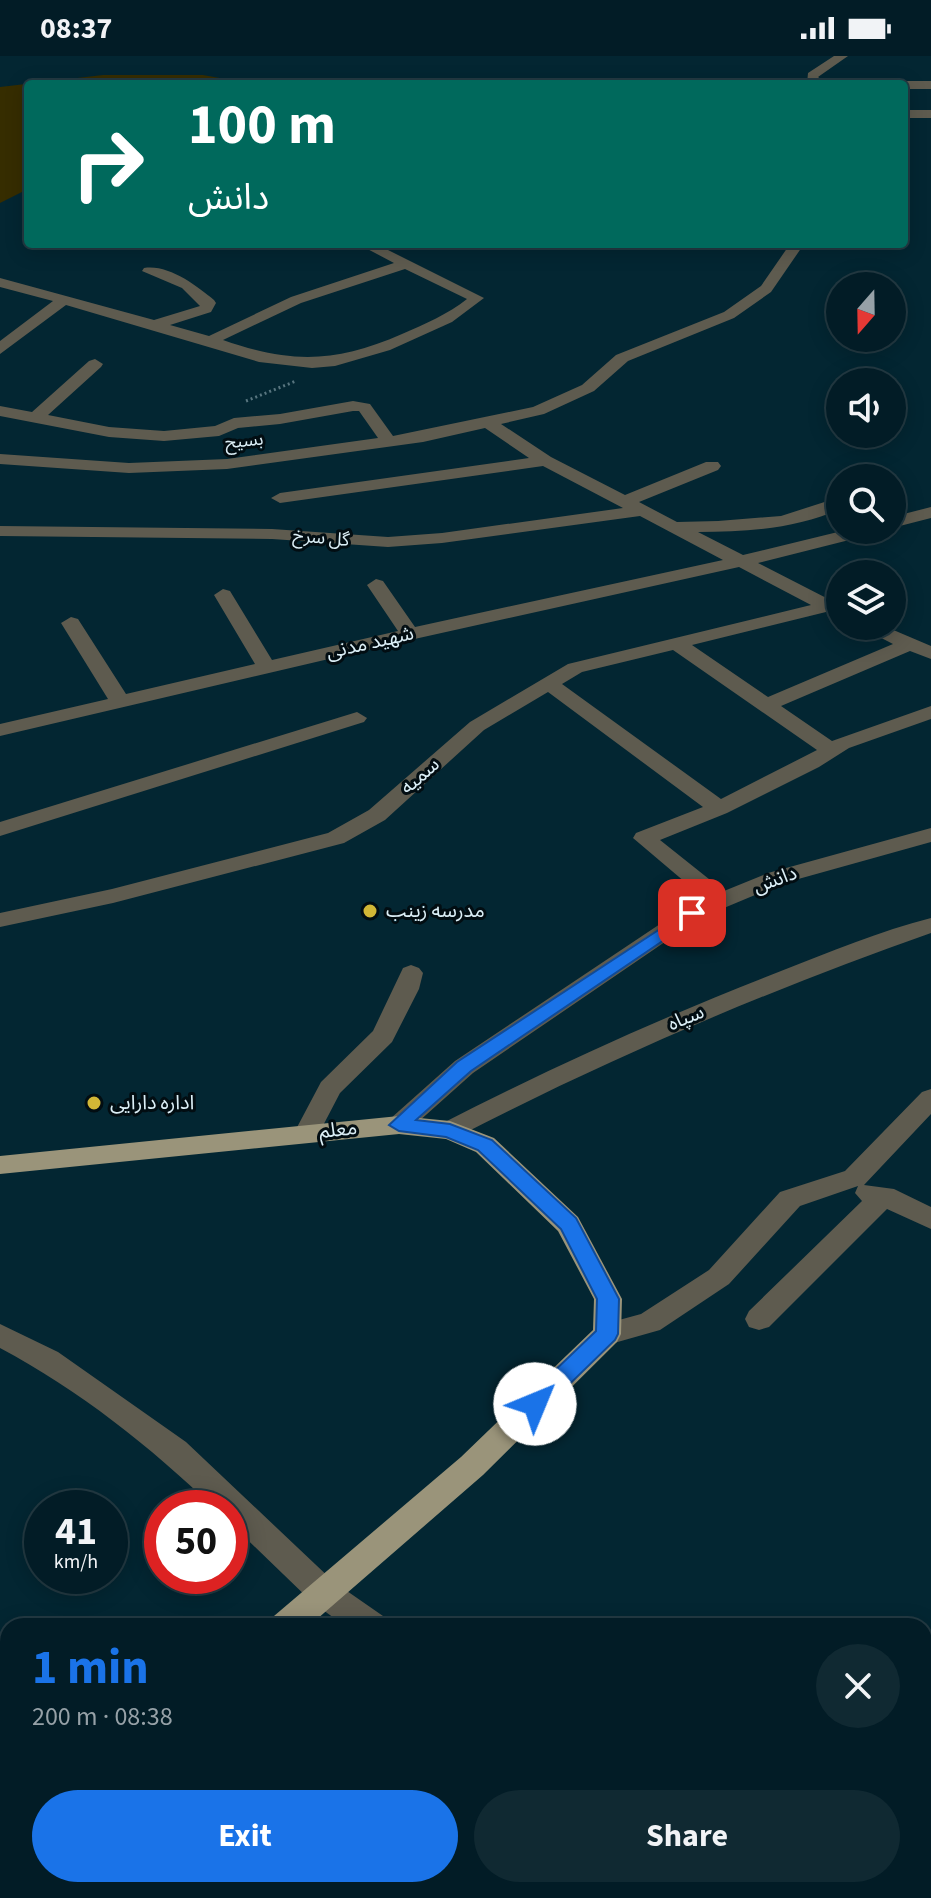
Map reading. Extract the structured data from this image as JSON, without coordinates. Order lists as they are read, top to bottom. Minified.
{"streets":{"main road":["معلم"],"street":["بسیح","گل سرخ","شهید مدنی","سمیه","دانش","سپاه"]},"crossings":[["دانش","معلم"],["سپاه","معلم"]],"places":["مدرسه زینب","اداره دارایی"],"north":"bottom","page":{"status":"08:37","turn":["100 m","دانش"],"speed":"41 km/h","limit":"50","heading":["1 min","200 m · 08:38"],"buttons":["Exit","Share"]}}
